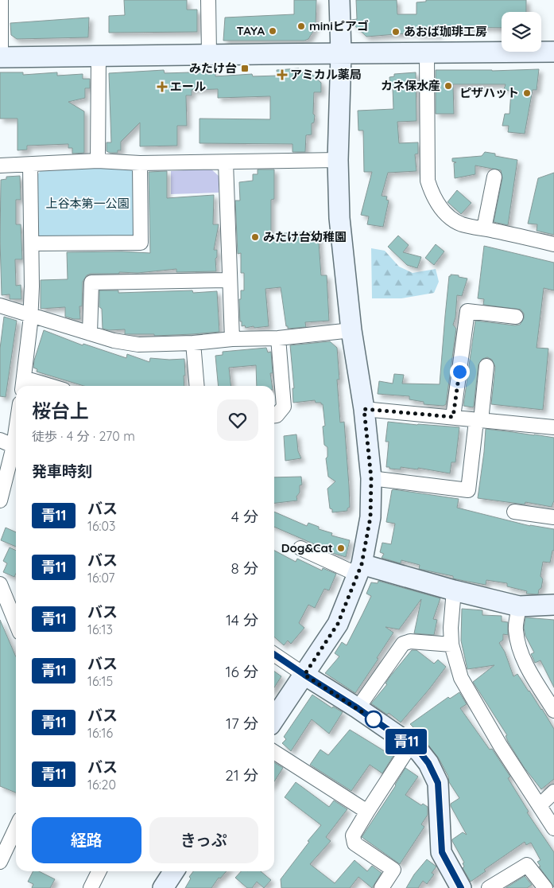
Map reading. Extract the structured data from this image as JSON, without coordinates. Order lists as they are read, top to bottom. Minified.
{"parks":["上谷本第一公園"],"places":{"other":["miniピアゴ","TAYA","あおば珈琲工房","カネ保水産","ピザハット","みたけ台幼稚園","Dog&Cat"],"transit":["みたけ台"],"health":["アミカル薬局","エール"]},"lines":["bus line 青11"],"page":{"on_map":"青11","heading":[["桜台上","徒歩 · 4 分 · 270 m"],"発車時刻"],"list":[{"mark":"青11","name":"バス","note":"16:03","value":"4 分"},{"mark":"青11","name":"バス","note":"16:07","value":"8 分"},{"mark":"青11","name":"バス","note":"16:13","value":"14 分"},{"mark":"青11","name":"バス","note":"16:15","value":"16 分"},{"mark":"青11","name":"バス","note":"16:16","value":"17 分"},{"mark":"青11","name":"バス","note":"16:20","value":"21 分"}],"buttons":["経路","きっぷ"]}}
